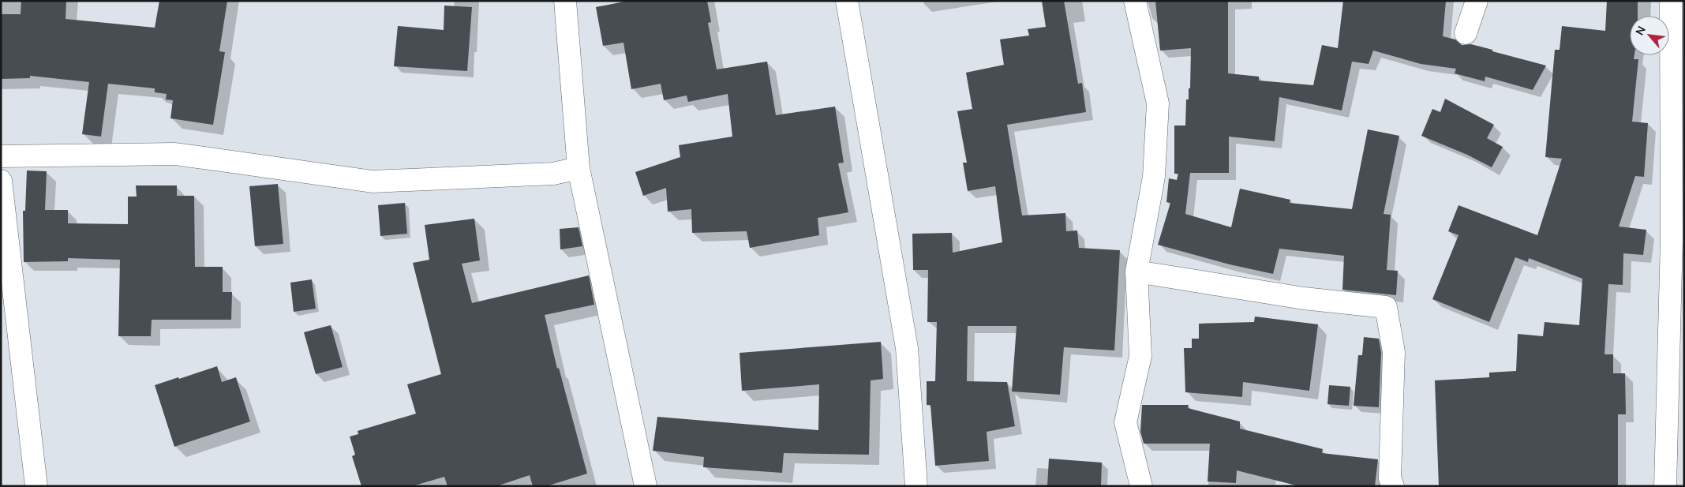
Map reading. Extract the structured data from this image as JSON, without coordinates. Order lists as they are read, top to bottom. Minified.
{"north":"top left"}
